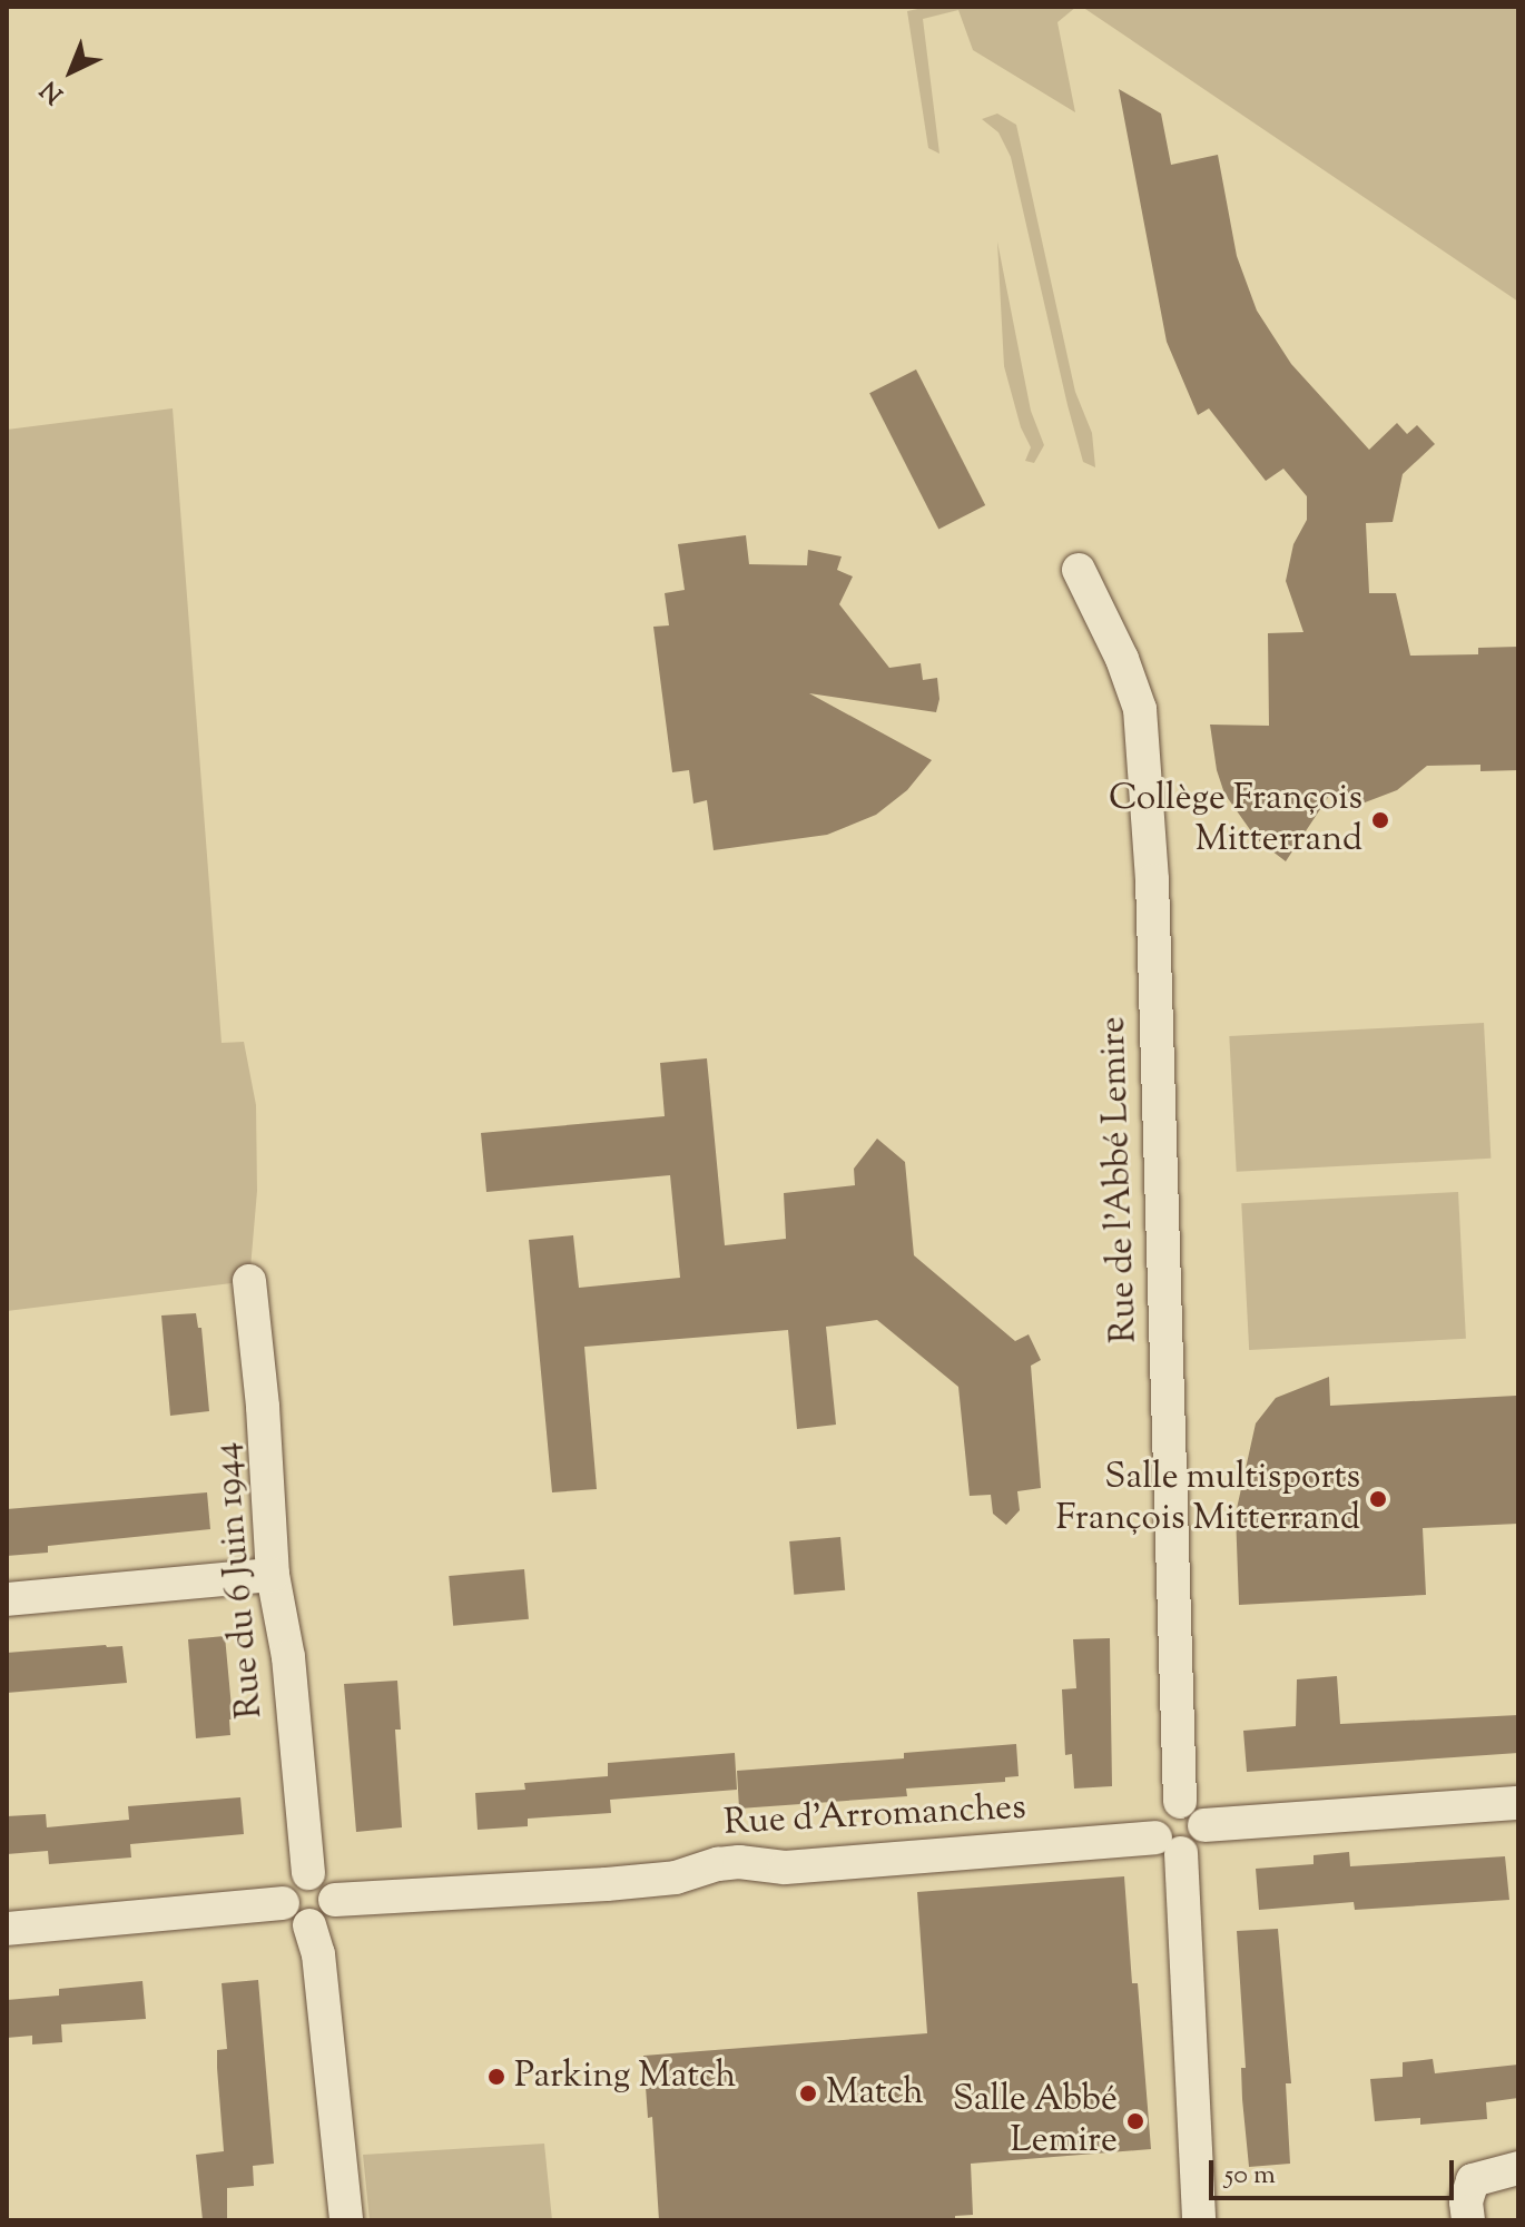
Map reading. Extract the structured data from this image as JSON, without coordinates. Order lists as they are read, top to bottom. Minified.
{"streets":{"street":["Rue de l'Abbé Lemire","Rue du 6 Juin 1944","Rue d'Arromanches"]},"crossings":[["Rue de l'Abbé Lemire","Rue d'Arromanches"],["Rue du 6 Juin 1944","Rue d'Arromanches"]],"places":["Collège François Mitterrand","Salle multisports François Mitterrand","Parking Match","Match","Salle Abbé Lemire"],"scale_bar":"50 m","north":"bottom left"}
